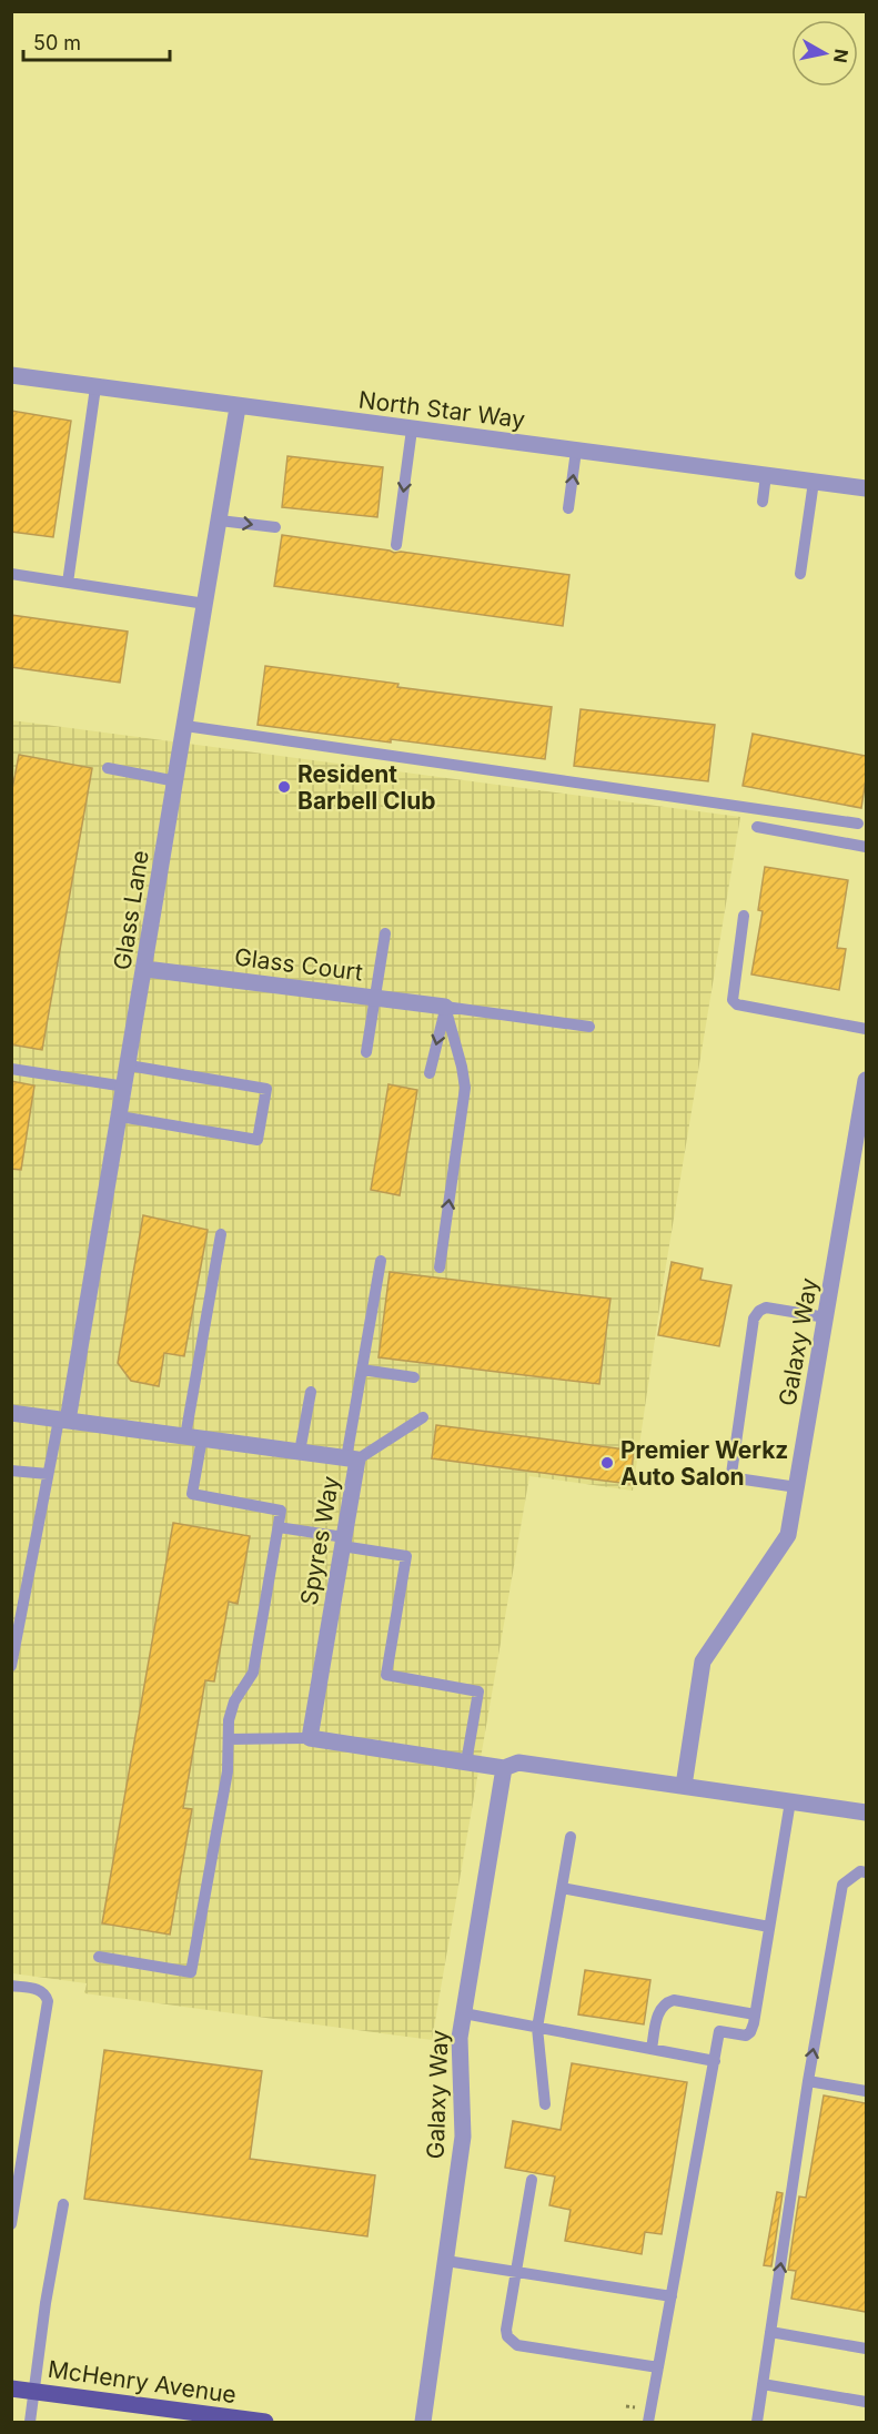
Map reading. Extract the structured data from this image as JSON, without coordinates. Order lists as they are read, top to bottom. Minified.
{"streets":{"main road":["McHenry Avenue"],"street":["North Star Way","Glass Lane","Glass Court","Galaxy Way","Spyres Way"]},"crossings":[["North Star Way","Glass Lane"],["Glass Lane","Glass Court"],["Glass Lane","Spyres Way"]],"places":["Resident Barbell Club","Premier Werkz Auto Salon"],"scale_bar":"50 m","north":"right"}
